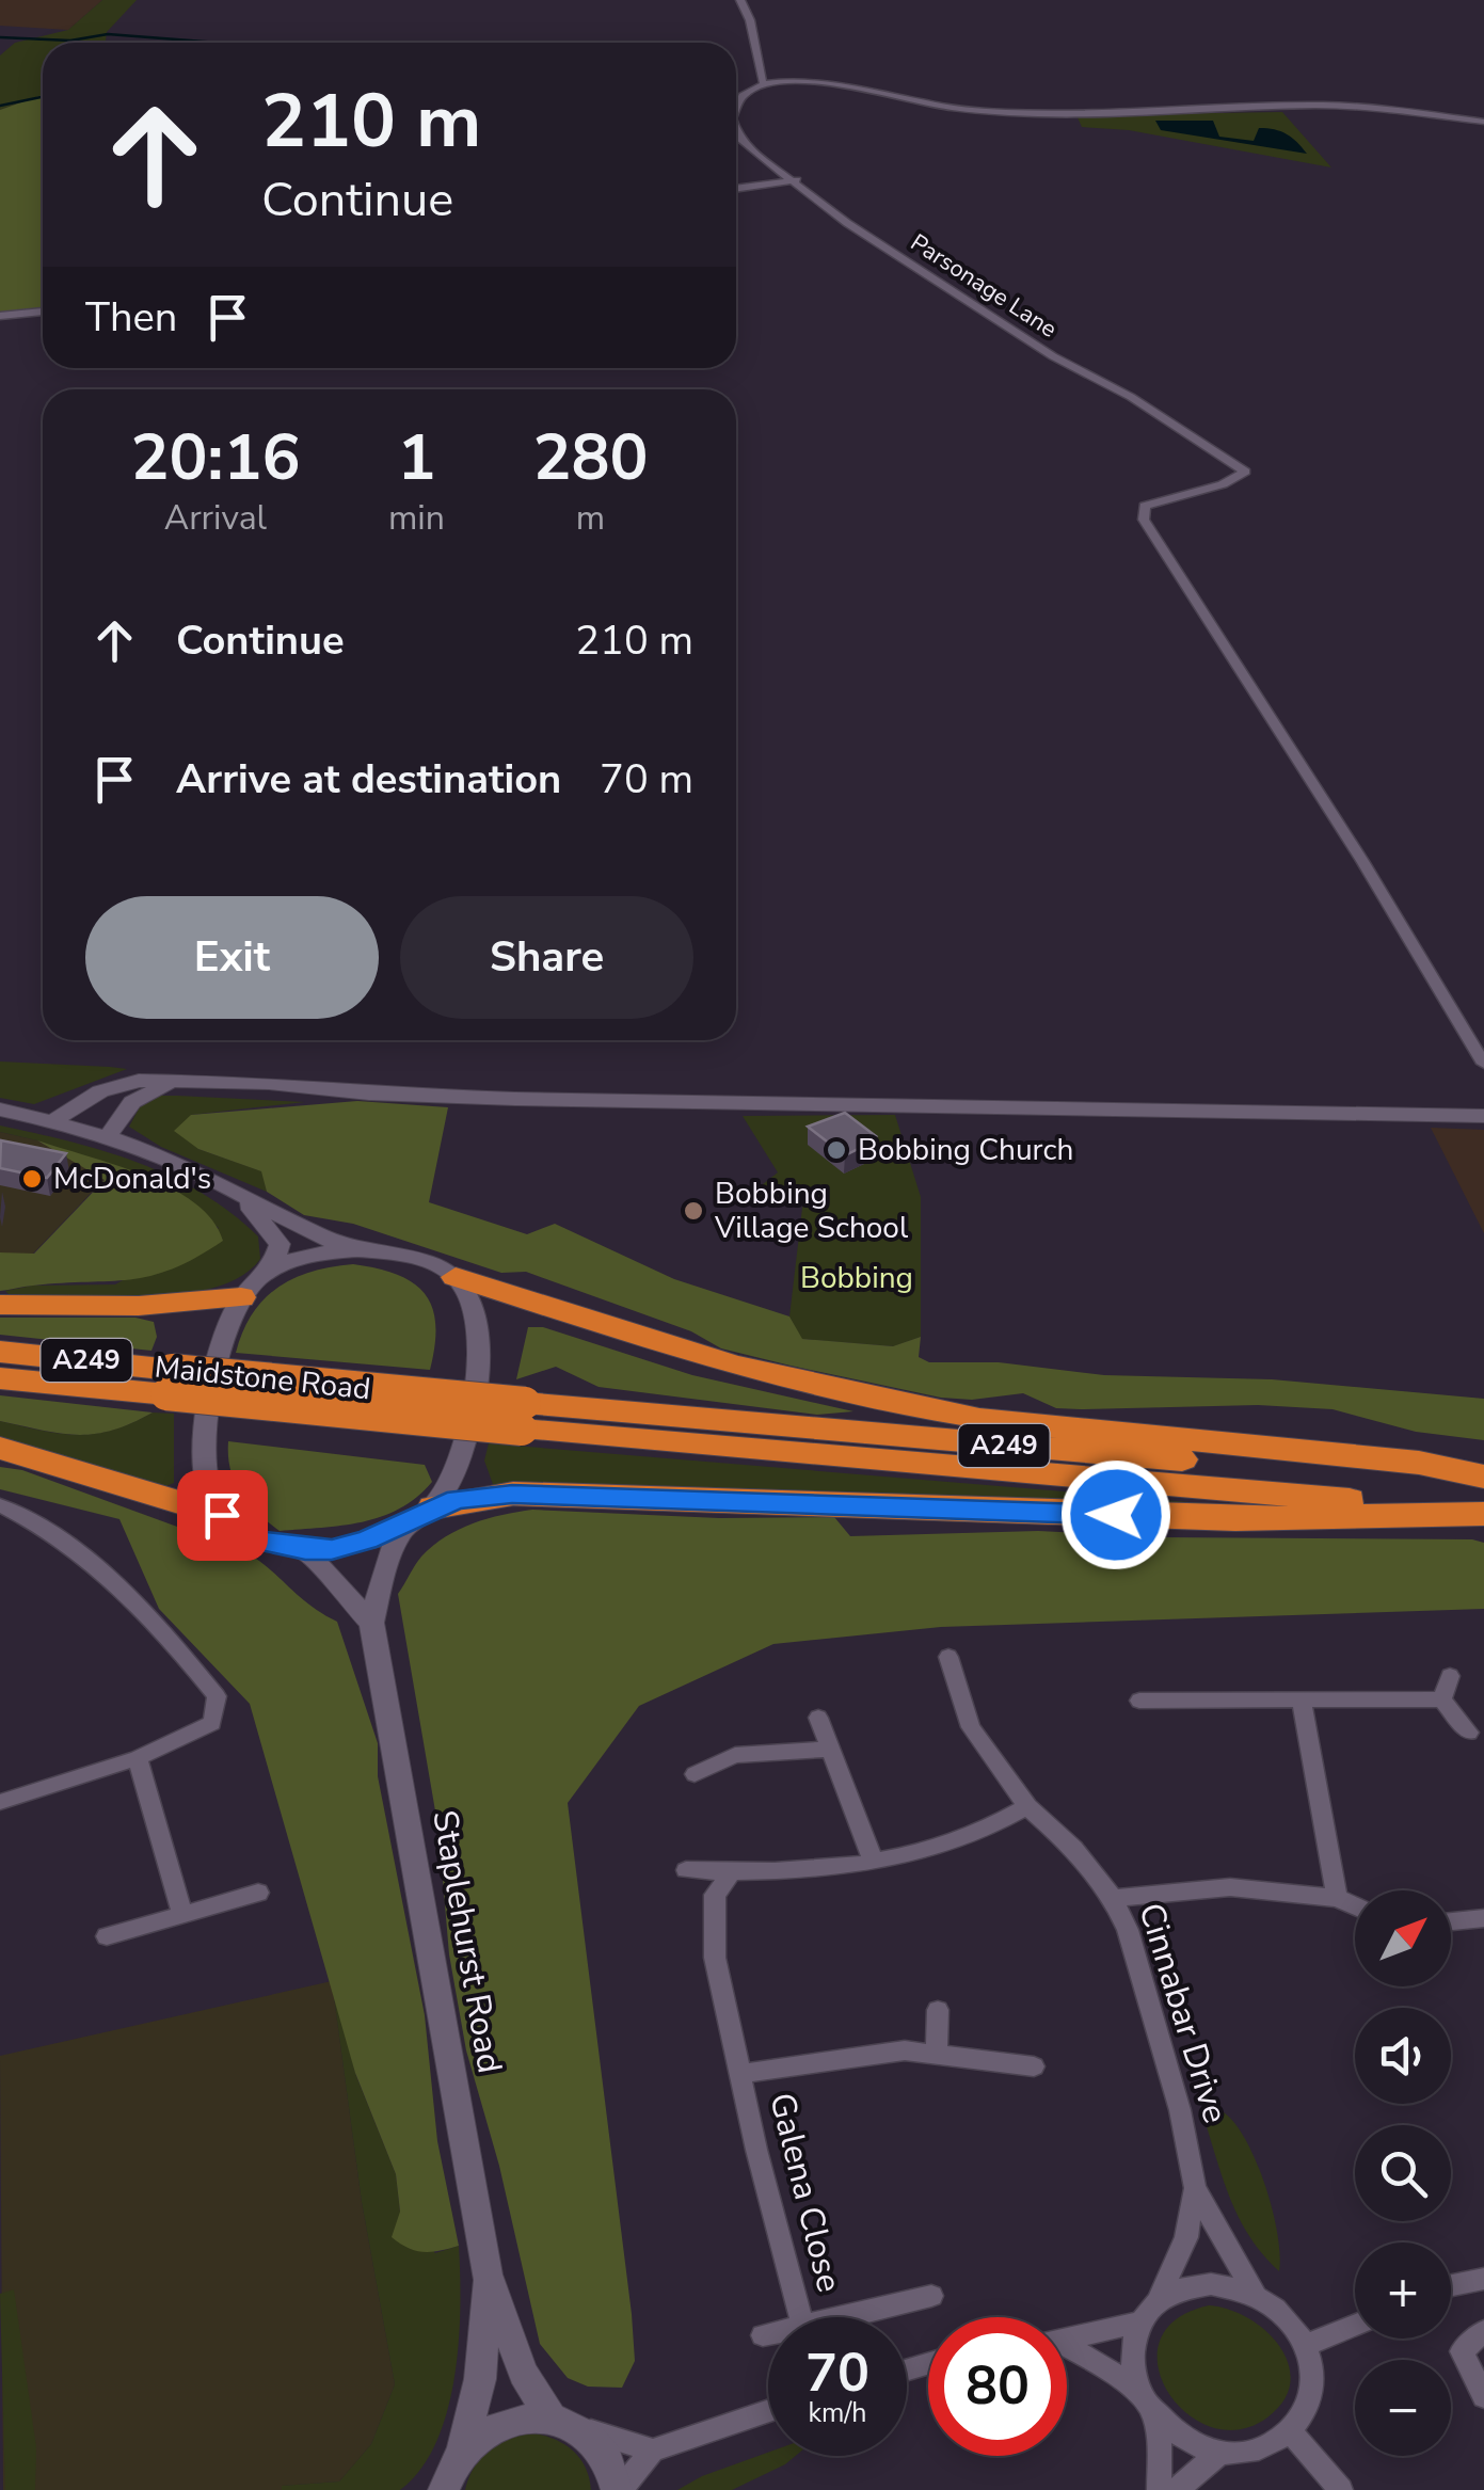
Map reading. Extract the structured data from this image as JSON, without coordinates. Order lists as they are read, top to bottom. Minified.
{"streets":{"highway":["A249","Maidstone Road"],"main road":["Staplehurst Road"],"street":["Parsonage Lane","Cinnabar Drive","Galena Close"]},"crossings":[["A249","Maidstone Road"]],"parks":["Bobbing"],"places":["Bobbing Church","McDonald's","Bobbing Village School"],"north":"top right","page":{"turn":["210 m","Continue"],"then":"Then","eta":["20:16","Arrival","1","min","280","m"],"list":[{"name":"Continue","value":"210 m"},{"name":"Arrive at destination","value":"70 m"}],"buttons":["Exit","Share"],"map_buttons":["+","−"],"speed":"70 km/h","limit":"80"}}
